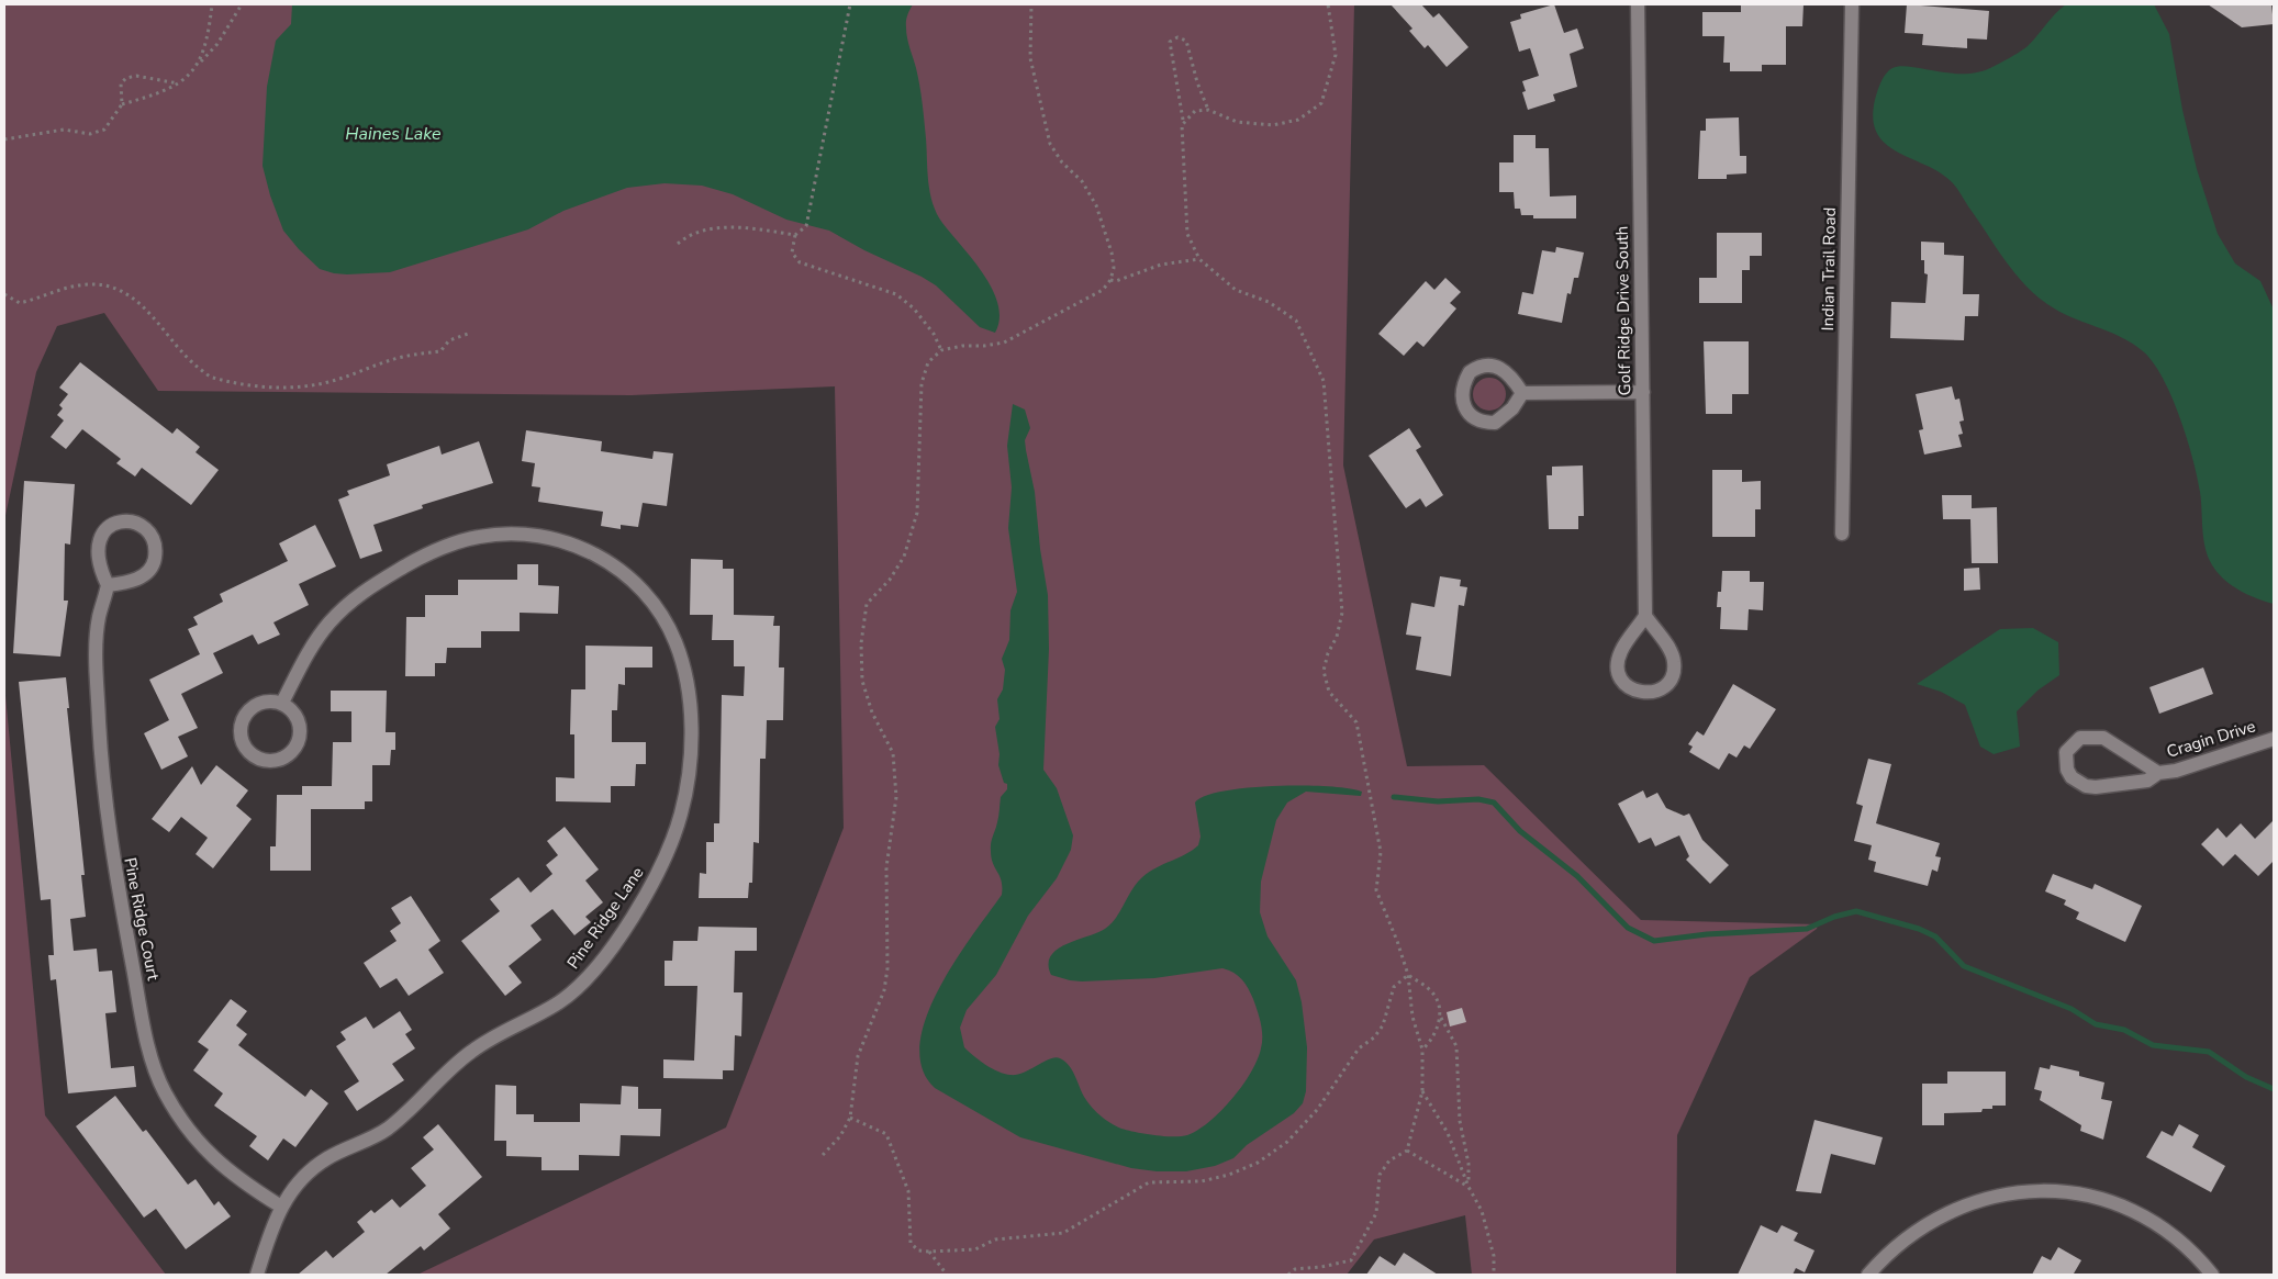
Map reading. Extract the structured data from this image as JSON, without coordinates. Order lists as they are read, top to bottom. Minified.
{"streets":{"street":["Indian Trail Road","Golf Ridge Drive South","Cragin Drive","Pine Ridge Lane","Pine Ridge Court"]},"crossings":[["Pine Ridge Lane","Pine Ridge Court"]],"water":["Haines Lake"]}
